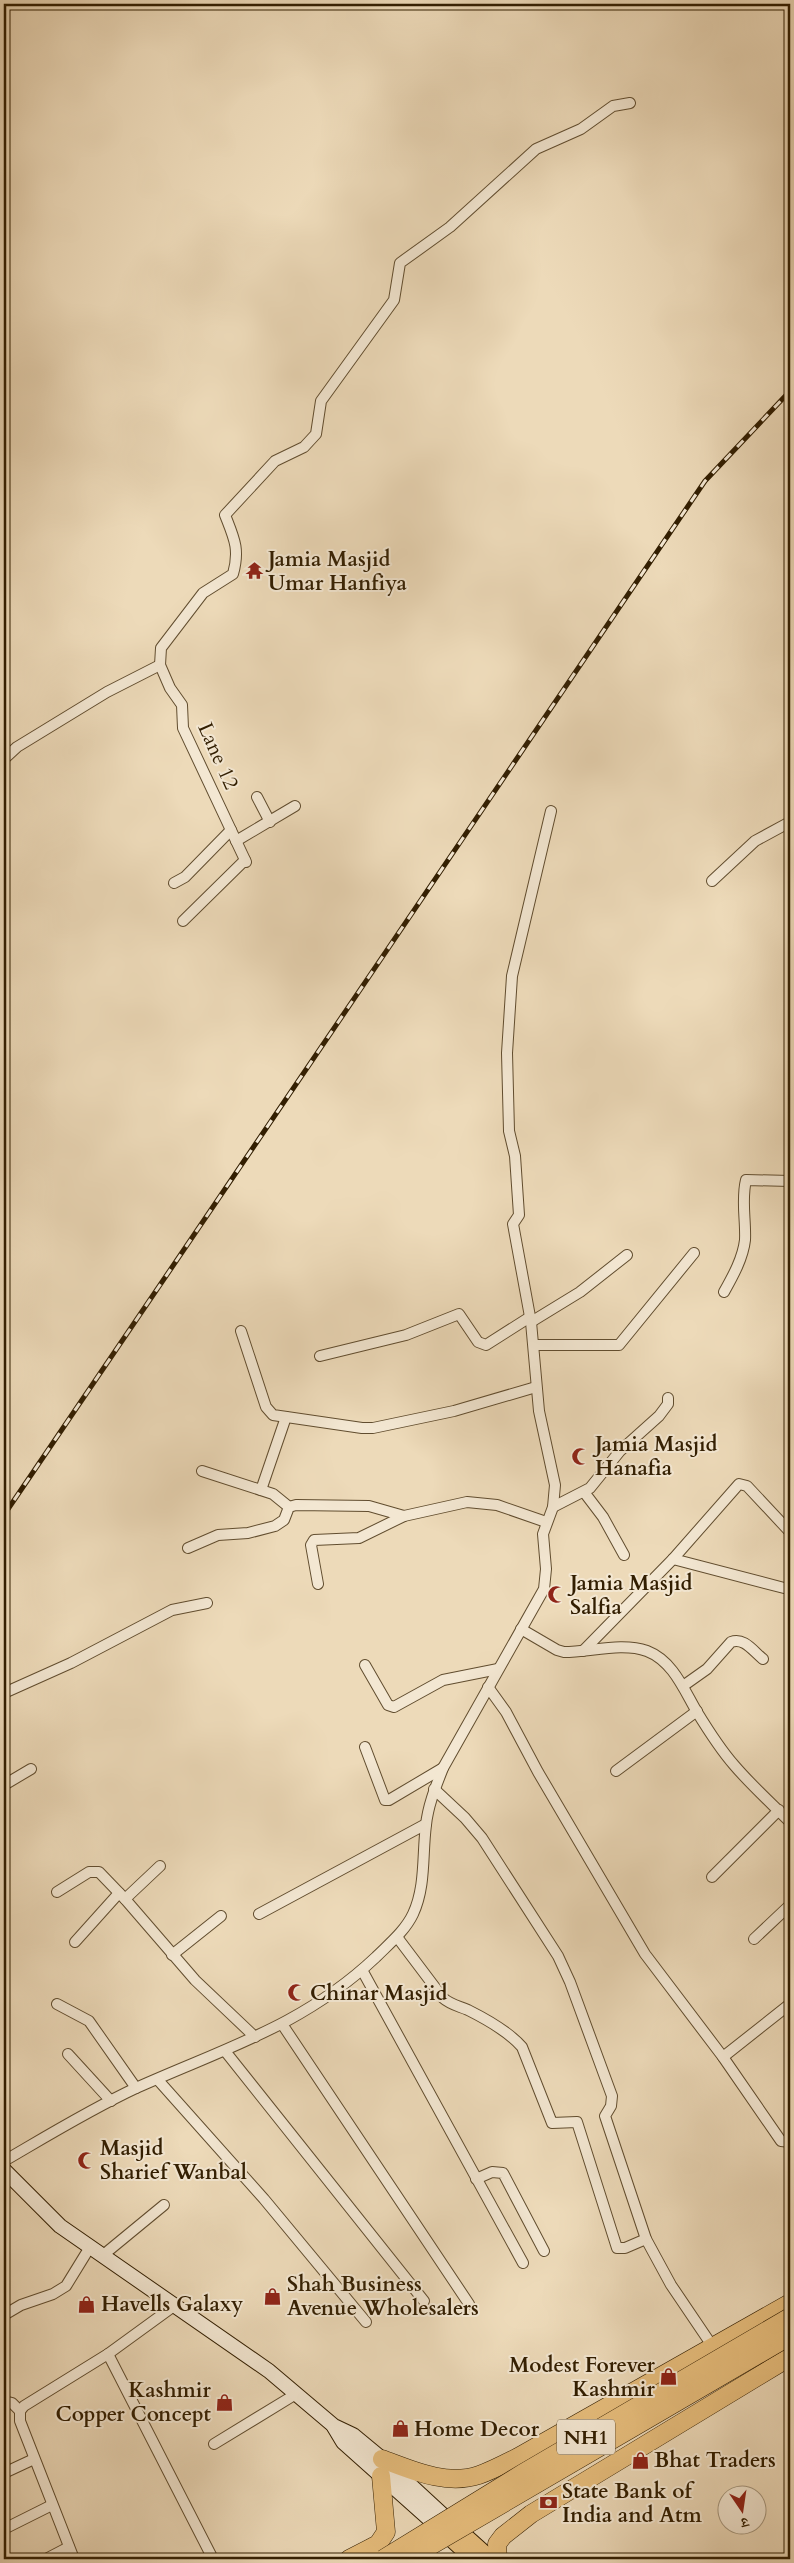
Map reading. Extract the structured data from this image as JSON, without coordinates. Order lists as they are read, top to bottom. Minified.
{"streets":{"highway":["NH1"],"street":["Lane 12"]},"places":{"temple":["Jamia Masjid Umar Hanfiya"],"mosque":["Jamia Masjid Hanafia","Jamia Masjid Salfia","Chinar Masjid","Masjid Sharief Wanbal"],"shop":["Shah Business Avenue Wholesalers","Havells Galaxy","Modest Forever Kashmir","Kashmir Copper Concept","Home Decor","Bhat Traders"],"bank":["State Bank of India and Atm"]},"north":"bottom"}
